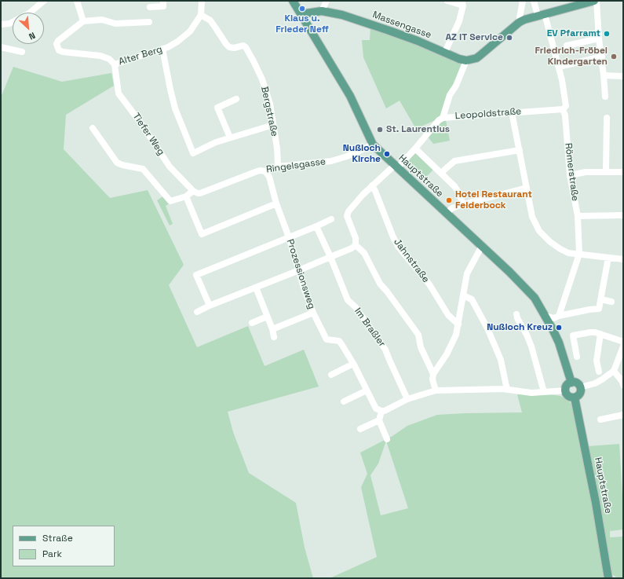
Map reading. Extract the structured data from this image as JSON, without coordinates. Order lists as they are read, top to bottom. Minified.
{"streets":{"main road":["Massengasse","Hauptstraße"],"street":["Alter Berg","Bergstraße","Leopoldstraße","Tiefer Weg","Ringelsgasse","Römerstraße","Jahnstraße","Prozessionsweg","Im Braßler"]},"crossings":[["Massengasse","Hauptstraße"],["Alter Berg","Bergstraße"],["Alter Berg","Tiefer Weg"],["Bergstraße","Ringelsgasse"],["Leopoldstraße","Römerstraße"],["Leopoldstraße","Hauptstraße"],["Tiefer Weg","Ringelsgasse"],["Ringelsgasse","Hauptstraße"],["Ringelsgasse","Prozessionsweg"]],"places":["Klaus u. Frieder Neff","EV Pfarramt","AZ IT Service","Friedrich-Fröbel Kindergarten","St. Laurentius","Nußloch Kirche","Hotel Restaurant Felderbock","Nußloch Kreuz"],"legend":["Straße","Park"],"north":"bottom right"}
